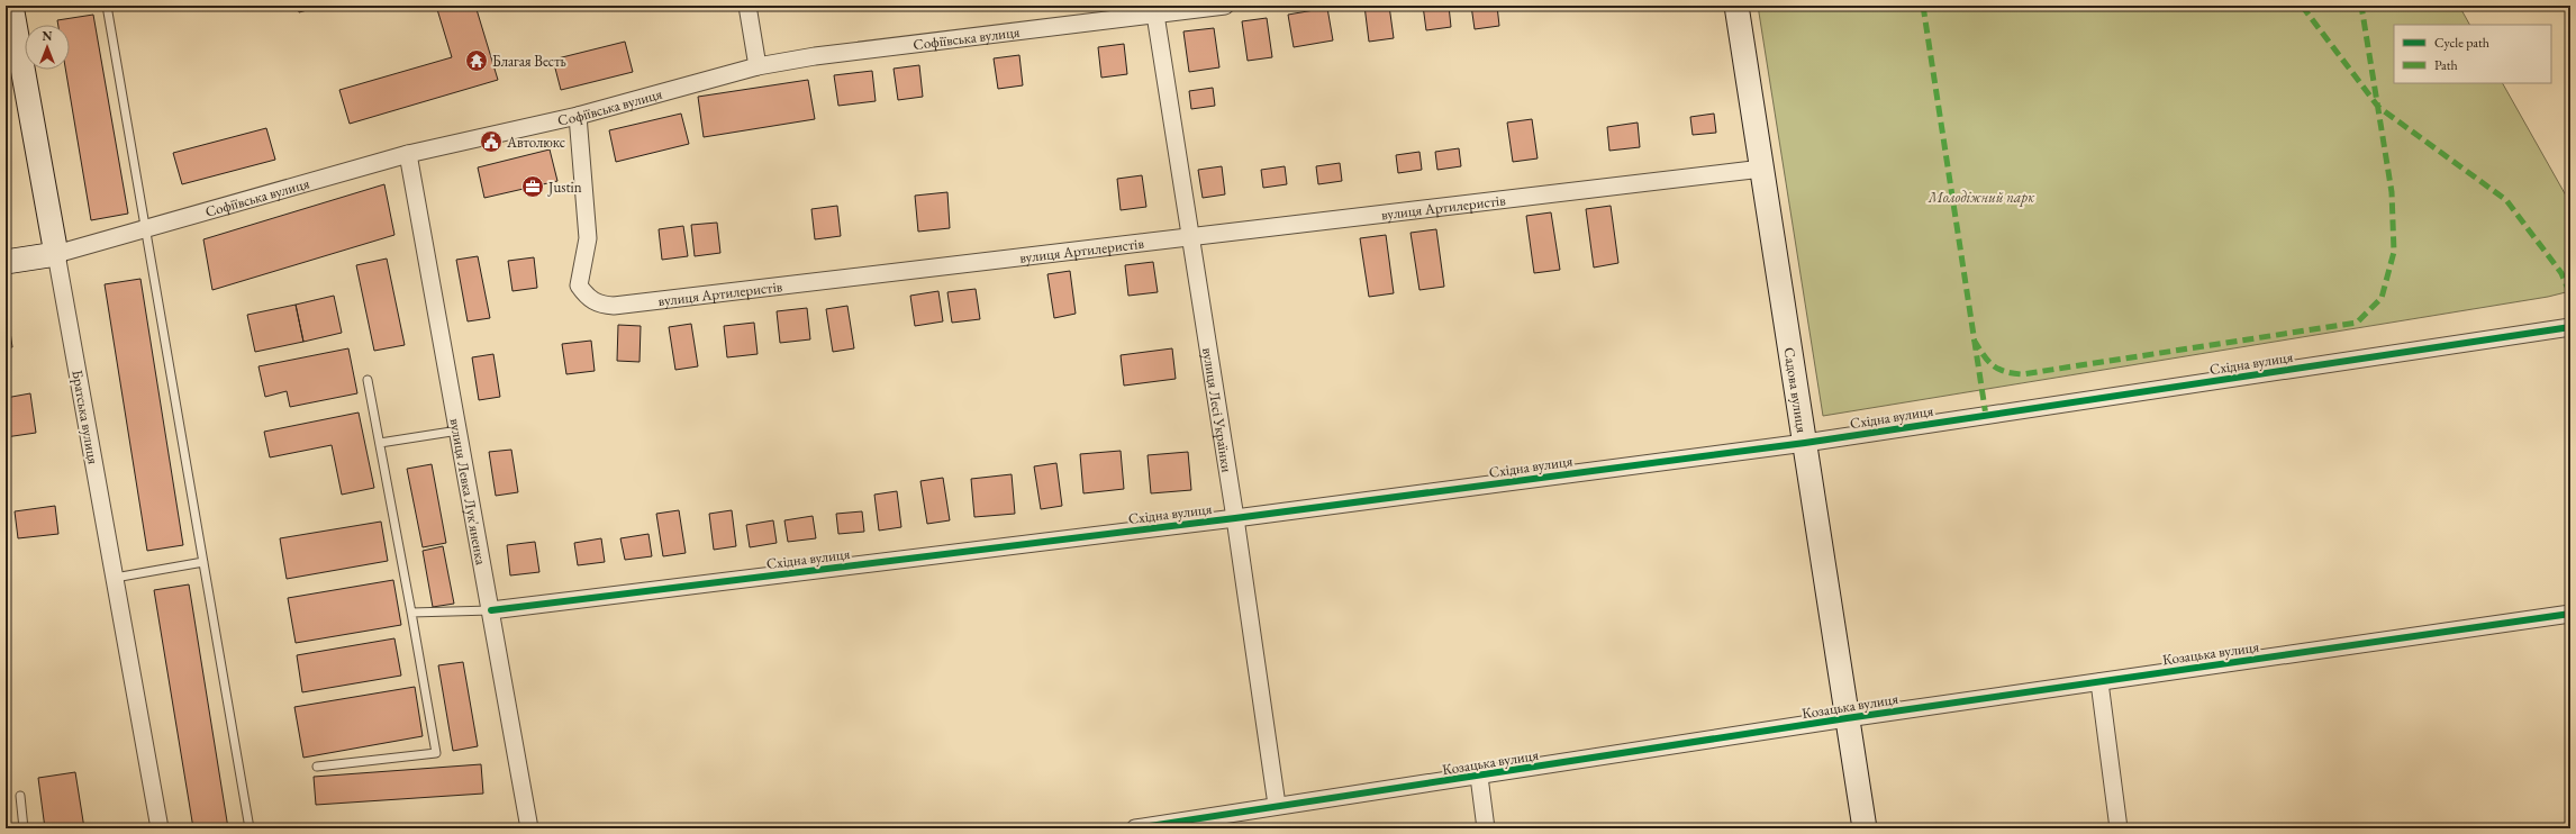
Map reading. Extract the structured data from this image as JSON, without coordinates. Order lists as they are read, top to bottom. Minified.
{"streets":{"street":["Софіївська вулиця","вулиця Артилеристів","Східна вулиця","Садова вулиця","вулиця Лесі Українки","Братська вулиця","вулиця Левка Лук'яненка","Козацька вулиця"]},"crossings":[["Софіївська вулиця","вулиця Артилеристів"],["Софіївська вулиця","вулиця Лесі Українки"],["Софіївська вулиця","Братська вулиця"],["Софіївська вулиця","вулиця Левка Лук'яненка"],["вулиця Артилеристів","Садова вулиця"],["вулиця Артилеристів","вулиця Лесі Українки"],["Східна вулиця","Садова вулиця"],["Східна вулиця","вулиця Лесі Українки"],["Східна вулиця","вулиця Левка Лук'яненка"],["Садова вулиця","Козацька вулиця"],["вулиця Лесі Українки","Козацька вулиця"]],"parks":["Молодіжний парк"],"places":{"temple":["Благая Весть"],"public building":["Автолюкс"],"office":["Justin"]},"legend":["Cycle path","Path"],"north":"top"}
